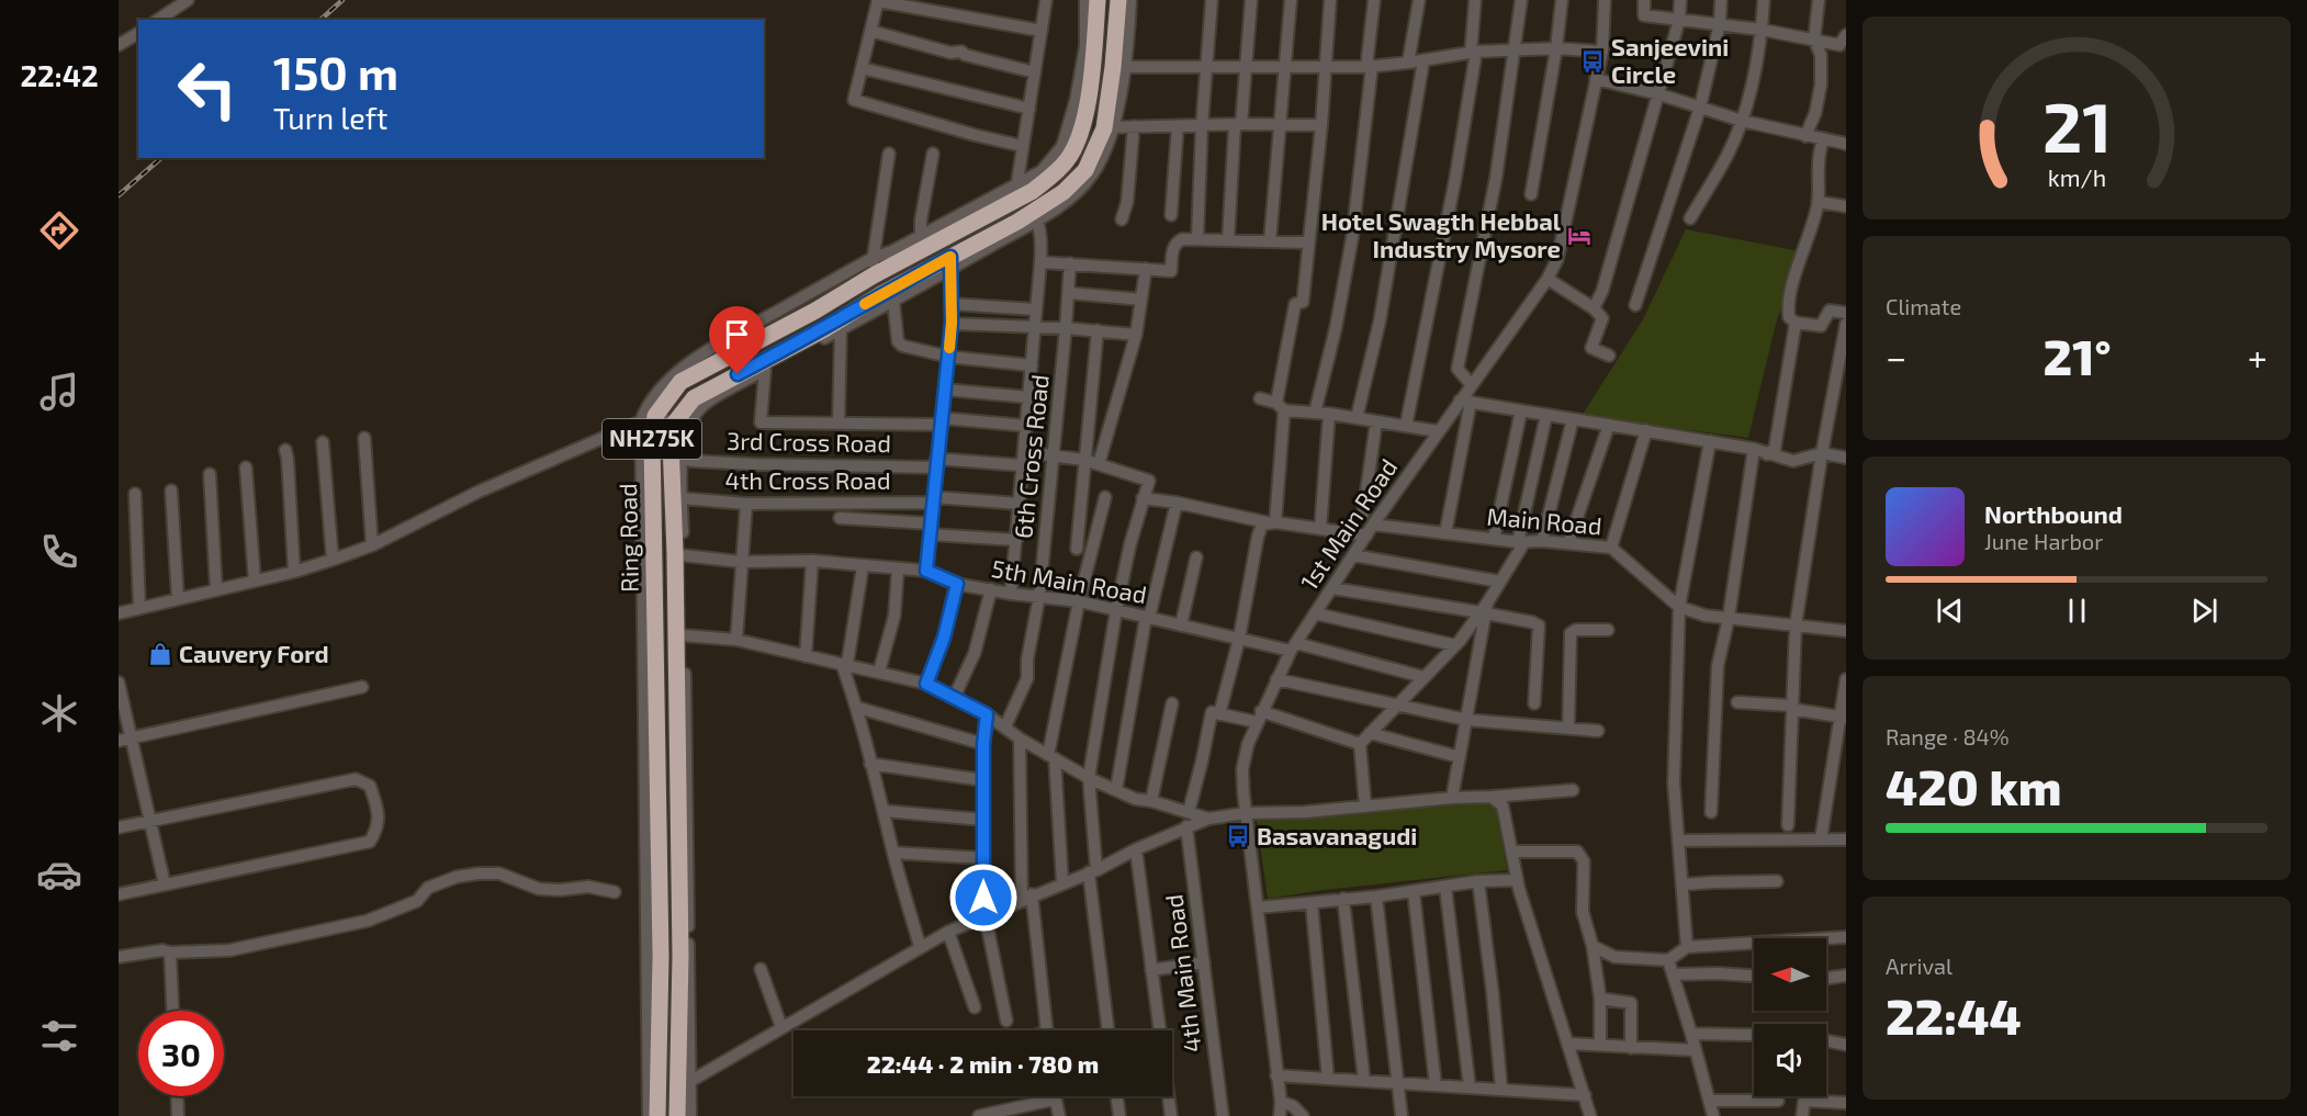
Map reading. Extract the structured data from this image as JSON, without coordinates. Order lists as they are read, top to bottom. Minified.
{"streets":{"highway":["NH275K","Ring Road"],"street":["3rd Cross Road","6th Cross Road","4th Cross Road","Main Road","1st Main Road","5th Main Road","4th Main Road"]},"crossings":[["NH275K","Ring Road"],["6th Cross Road","5th Main Road"],["Main Road","1st Main Road"],["1st Main Road","5th Main Road"]],"places":{"bus stop":["Sanjeevini Circle","Basavanagudi"],"hotel":["Hotel Swagth Hebbal Industry Mysore"],"shop":["Cauvery Ford"]},"north":"left","page":{"tabs":"22:42","turn":["150 m","Turn left"],"tile":["Climate",["Range · 84%","420 km"],["Arrival","22:44"]],"heat":["−","21°","+"],"song":["Northbound","June Harbor"],"limit":"30","trip":"22:44 · 2 min · 780 m","gauge":["21","km/h"]}}
